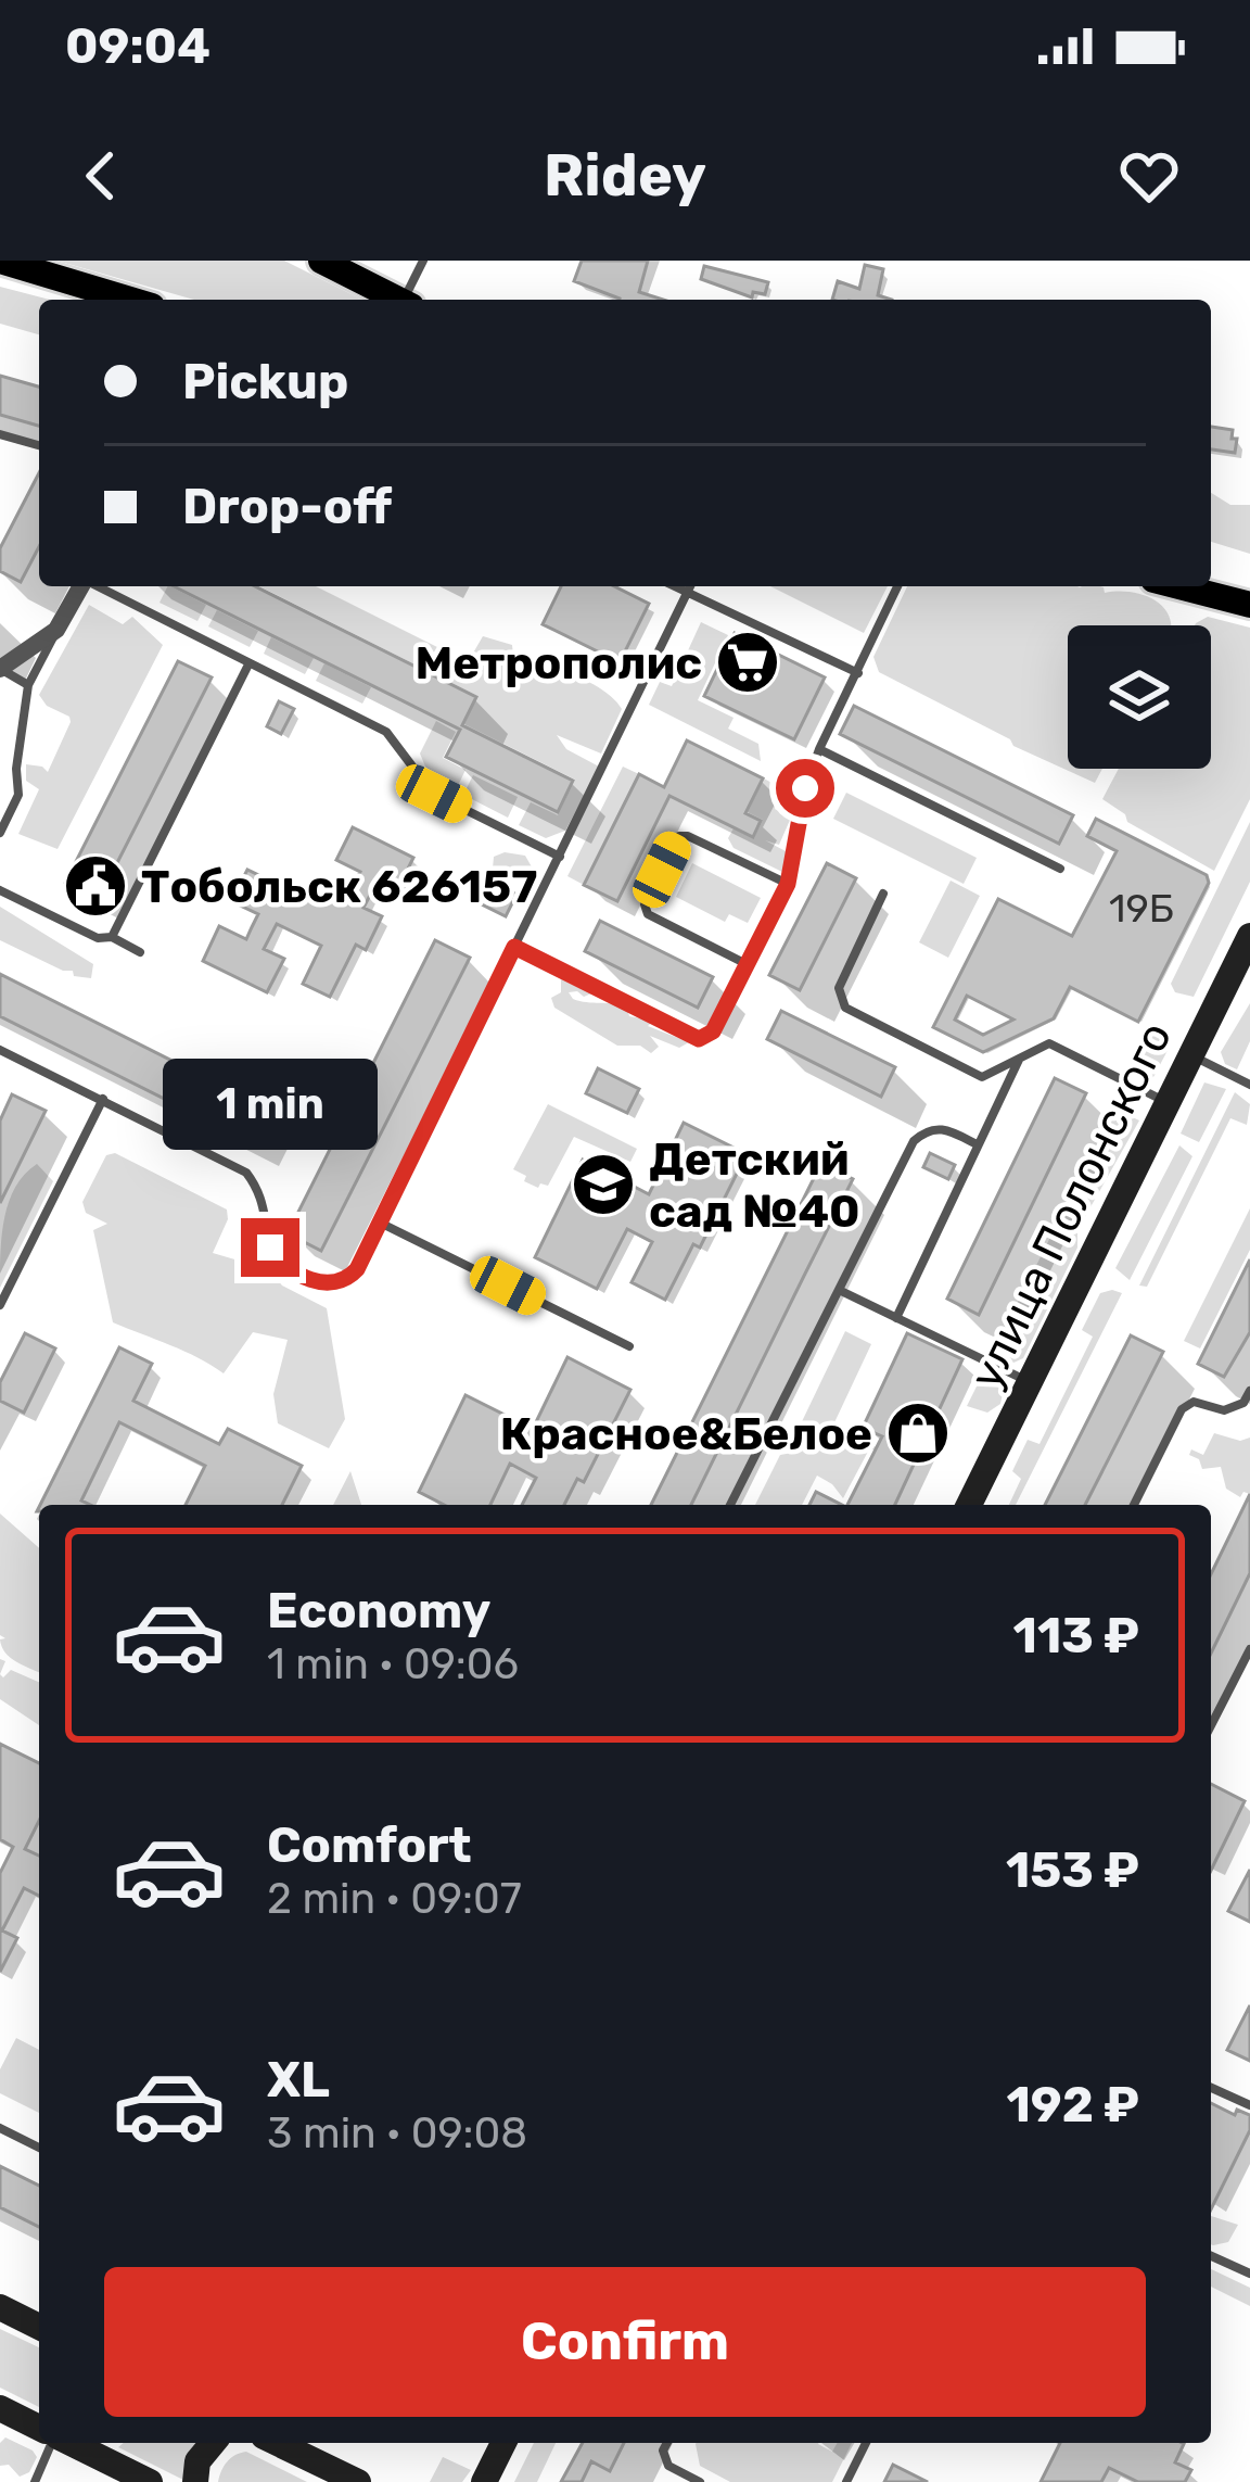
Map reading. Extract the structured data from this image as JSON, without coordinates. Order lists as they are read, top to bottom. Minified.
{"streets":{"main road":["улица Полонского"]},"places":{"supermarket":["Метрополис"],"public building":["Тобольск 626157"],"school or university":["Детский сад №40"],"shop":["Красное&Белое"]},"house_numbers":["19Б"],"page":{"status":"09:04","header":"Ridey","banner":["Pickup","Drop-off"],"bubble":"1 min","list":[{"name":"Economy","note":"1 min · 09:06","value":"113 ₽"},{"name":"Comfort","note":"2 min · 09:07","value":"153 ₽"},{"name":"XL","note":"3 min · 09:08","value":"192 ₽"}],"buttons":"Confirm"}}
